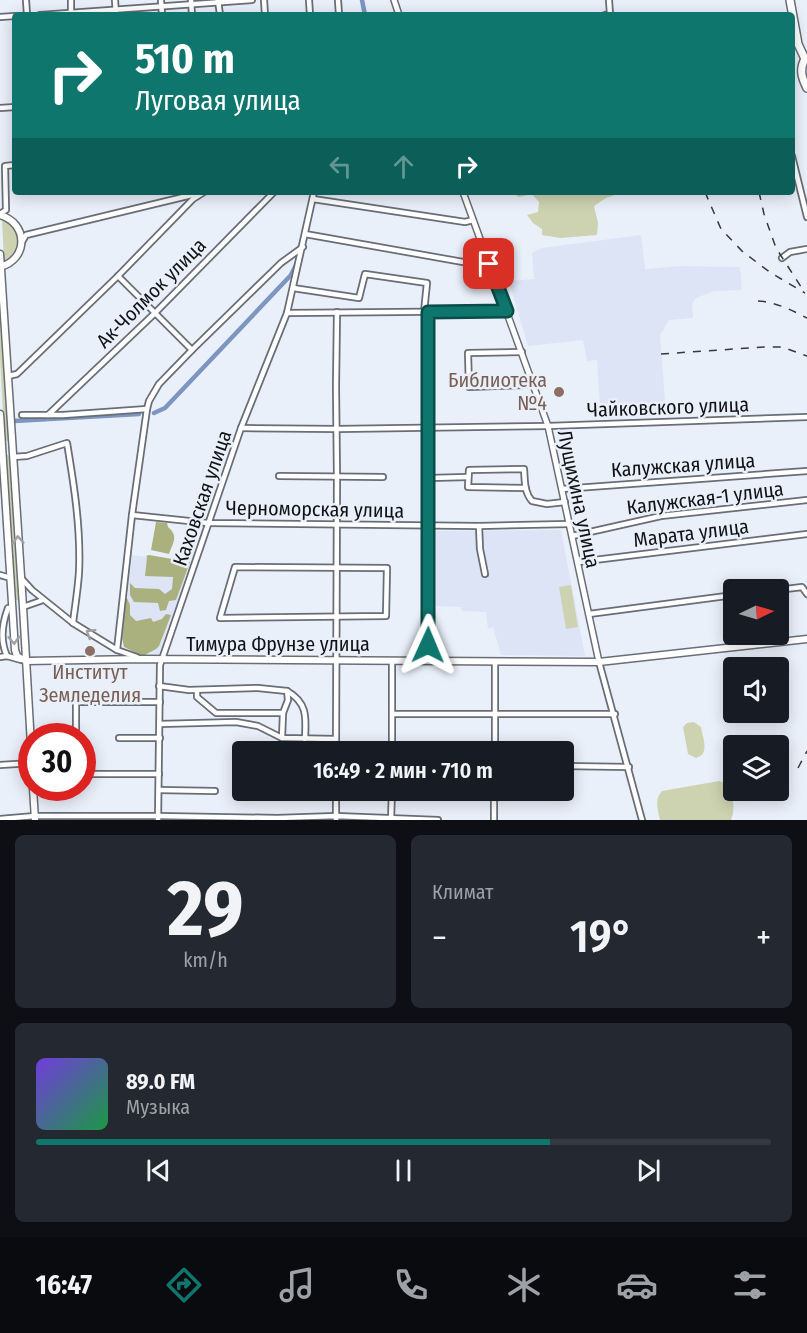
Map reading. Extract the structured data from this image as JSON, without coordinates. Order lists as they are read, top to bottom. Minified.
{"streets":{"main road":["Тимура Фрунзе улица"],"street":["Ак-Чолмок улица","Чайковского улица","Калужская улица","Каховская улица","Калужская-1 улица","Лущихина улица","Черноморская улица","Марата улица"]},"crossings":[["Чайковского улица","Каховская улица"],["Чайковского улица","Лущихина улица"],["Калужская улица","Лущихина улица"],["Каховская улица","Черноморская улица"],["Каховская улица","Тимура Фрунзе улица"],["Калужская-1 улица","Лущихина улица"],["Лущихина улица","Черноморская улица"],["Лущихина улица","Марата улица"],["Лущихина улица","Тимура Фрунзе улица"]],"places":["Библиотека №4","Институт Земледелия"],"north":"right","page":{"turn":["510 m","Луговая улица"],"limit":"30","trip":"16:49 · 2 мин · 710 m","tile":[["29","km/h"],"Климат"],"heat":["−","19°","+"],"song":["89.0 FM","Музыка"],"tabs":"16:47"}}
